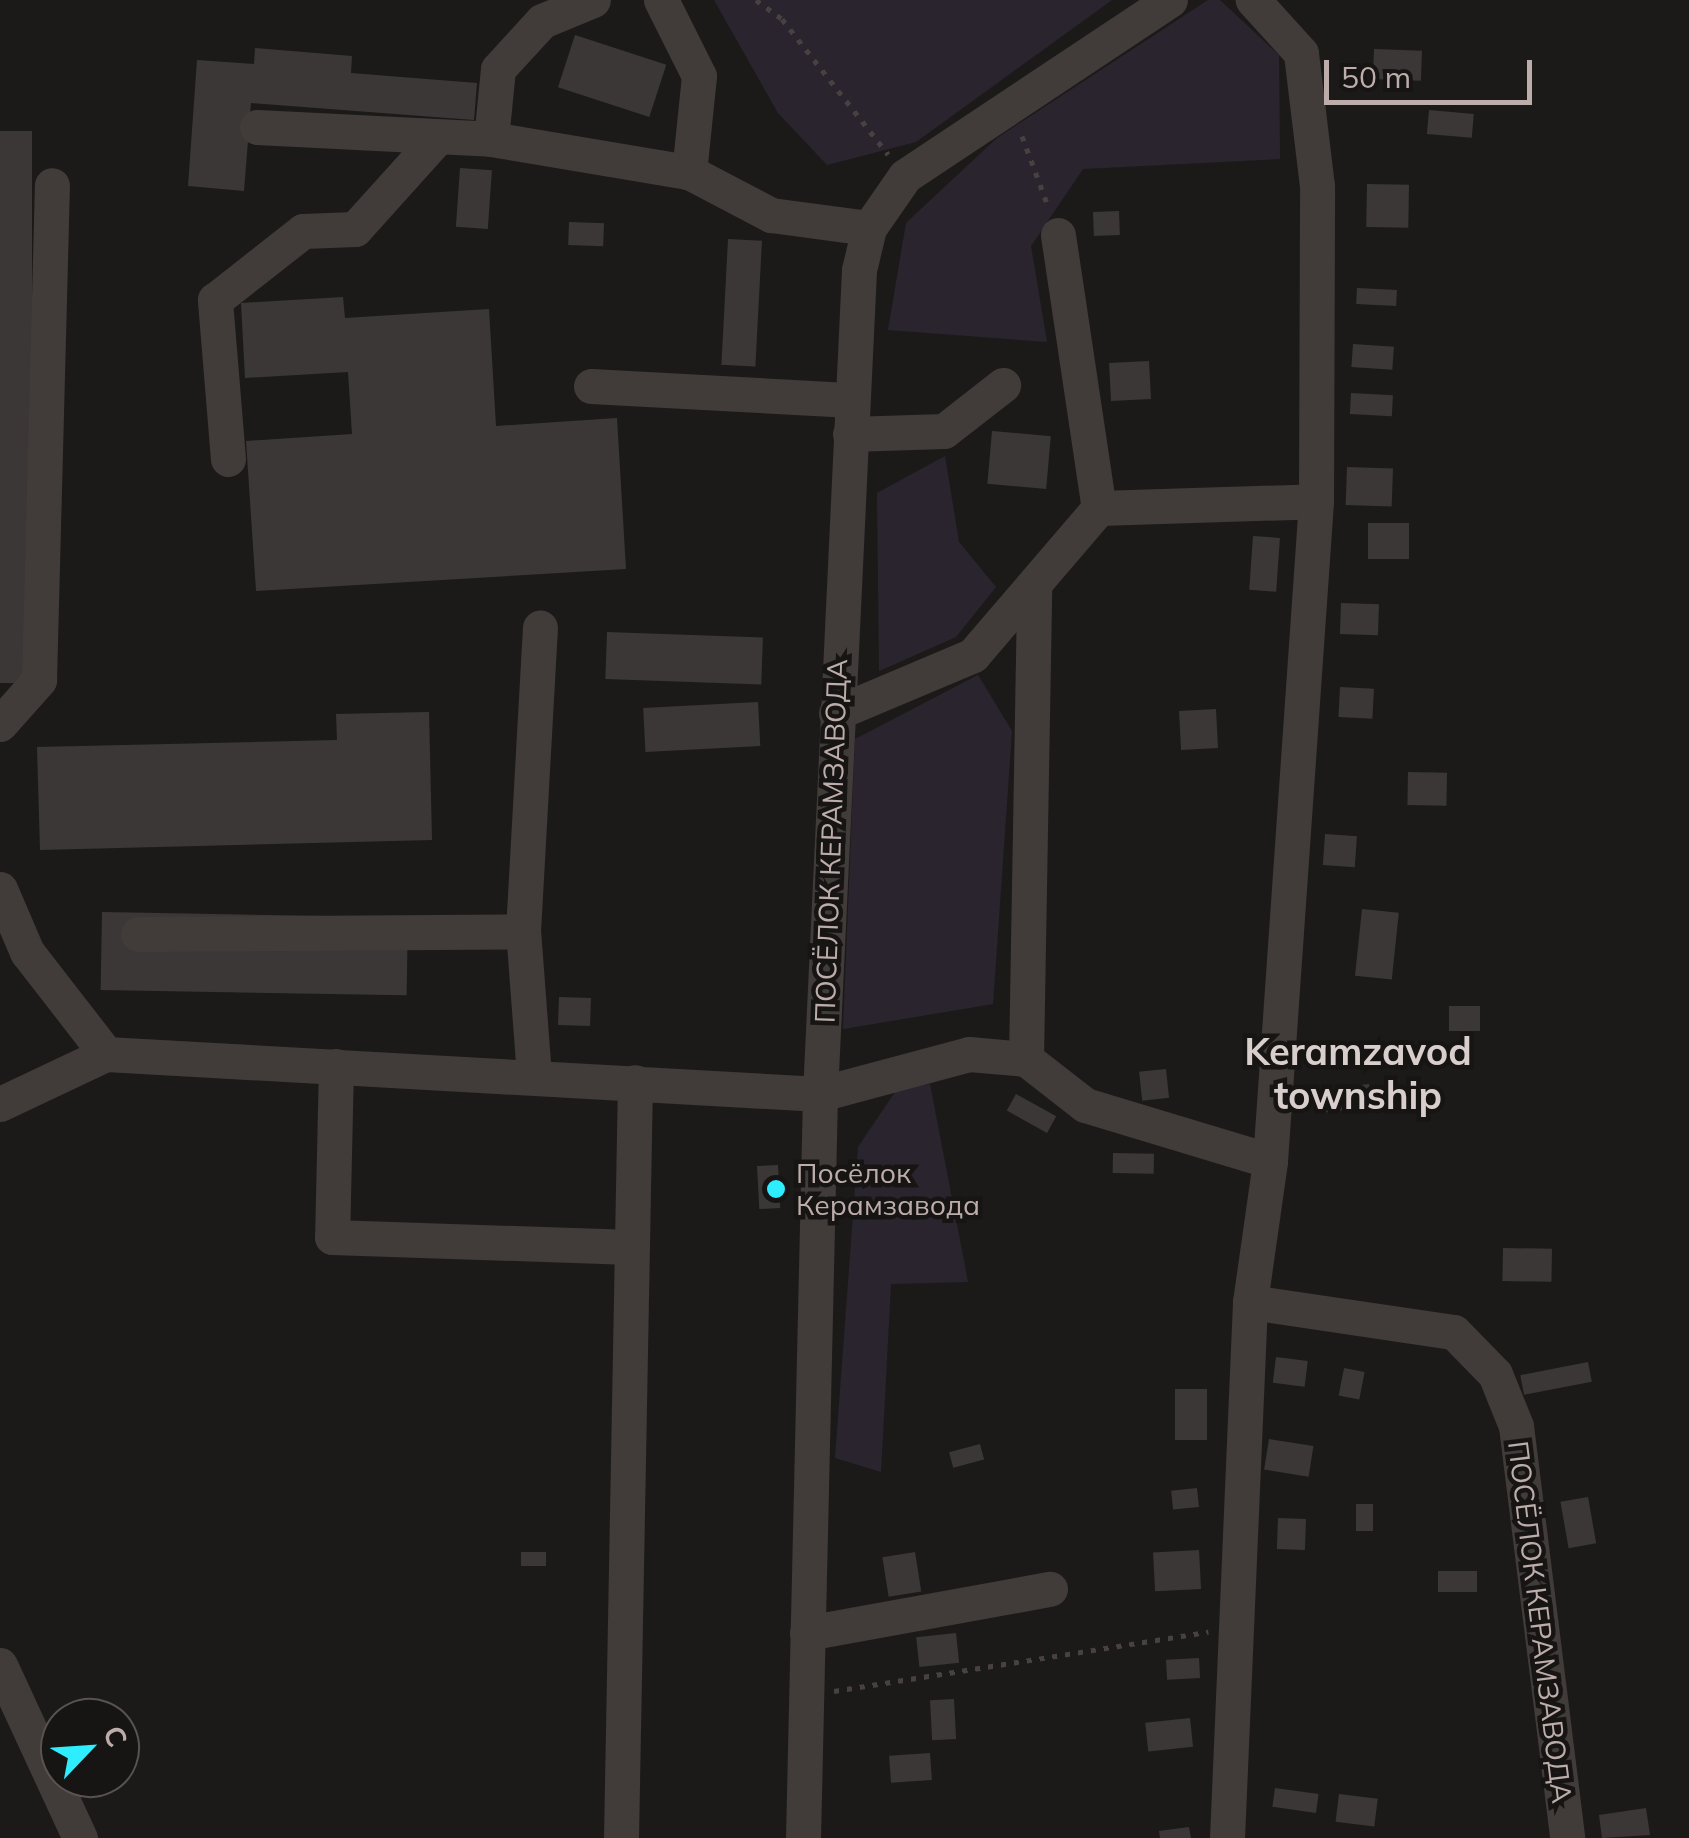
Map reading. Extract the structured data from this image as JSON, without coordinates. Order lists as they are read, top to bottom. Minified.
{"streets":{"street":["ПОСЁЛОК КЕРАМЗАВОДА"]},"districts":["Keramzavod township"],"places":["Посёлок Керамзавода"],"scale_bar":"50 m","north":"top right"}
